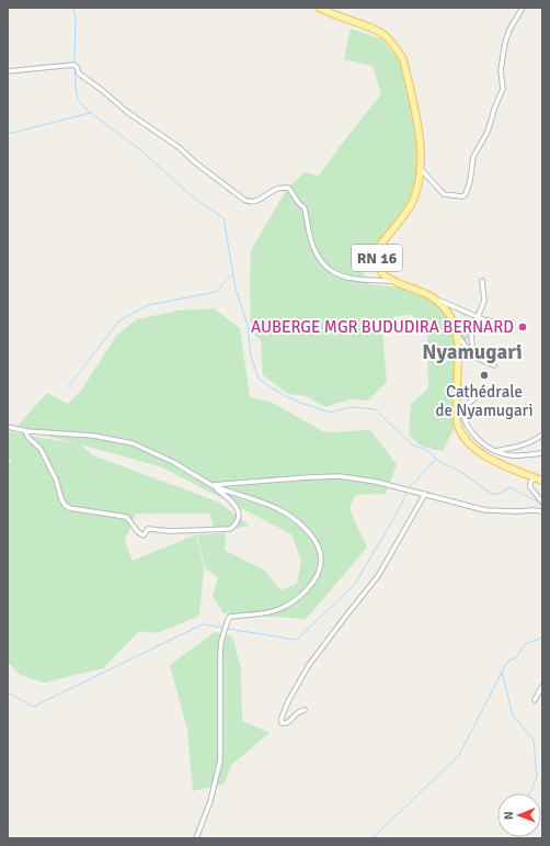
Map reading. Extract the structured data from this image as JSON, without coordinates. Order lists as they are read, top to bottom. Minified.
{"streets":{"main road":["RN 16"]},"districts":["Nyamugari"],"places":["AUBERGE MGR BUDUDIRA BERNARD","Cathédrale de Nyamugari"],"north":"left"}
